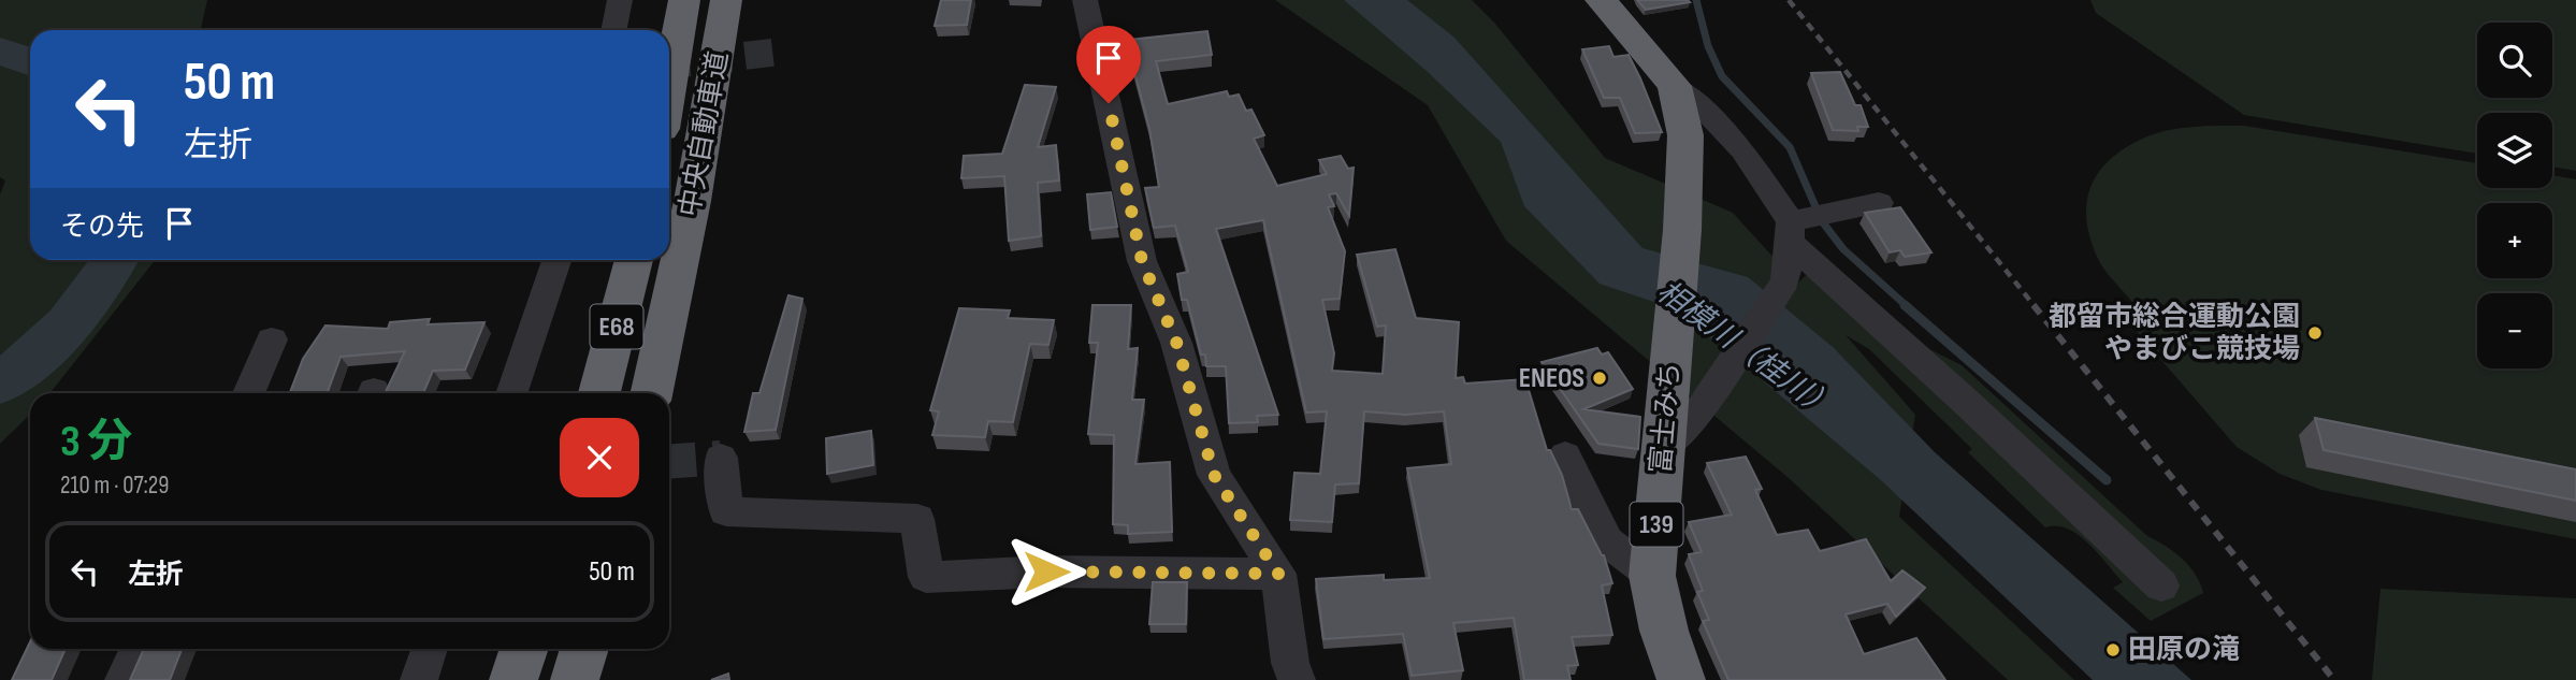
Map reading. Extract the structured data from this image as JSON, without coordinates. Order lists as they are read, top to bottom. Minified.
{"streets":{"highway":["中央自動車道","E68","富士みち","139"]},"water":["相模川（桂川）"],"places":["都留市総合運動公園 やまびこ競技場","ENEOS","田原の滝"],"page":{"map_buttons":["+","−"],"turn":["50 m","左折"],"then":"その先","heading":["3 分","210 m · 07:29"],"list":[{"name":"左折","value":"50 m"}]}}
